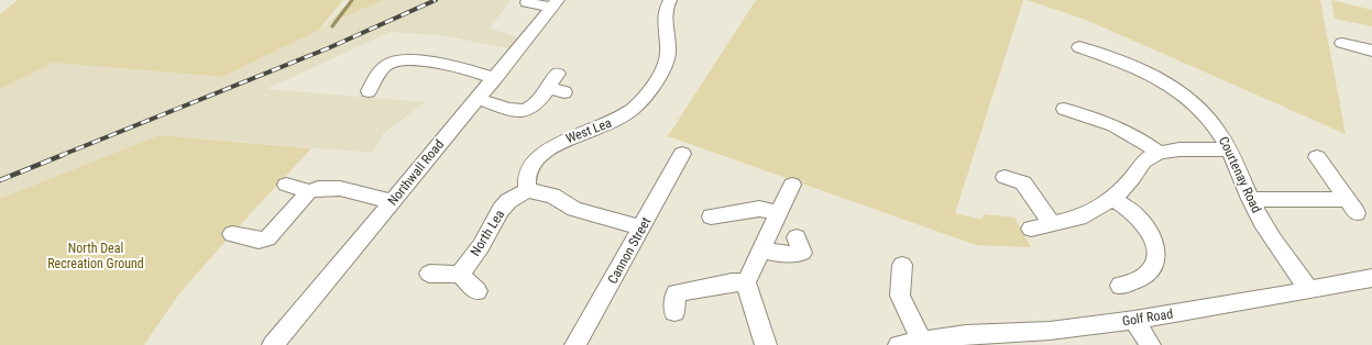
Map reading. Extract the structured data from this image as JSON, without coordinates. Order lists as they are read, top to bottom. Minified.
{"streets":{"street":["West Lea","Northwall Road","Courtenay Road","North Lea","Cannon Street","Golf Road"]},"crossings":[["West Lea","North Lea"],["Courtenay Road","Golf Road"]],"parks":["North Deal Recreation Ground"]}
